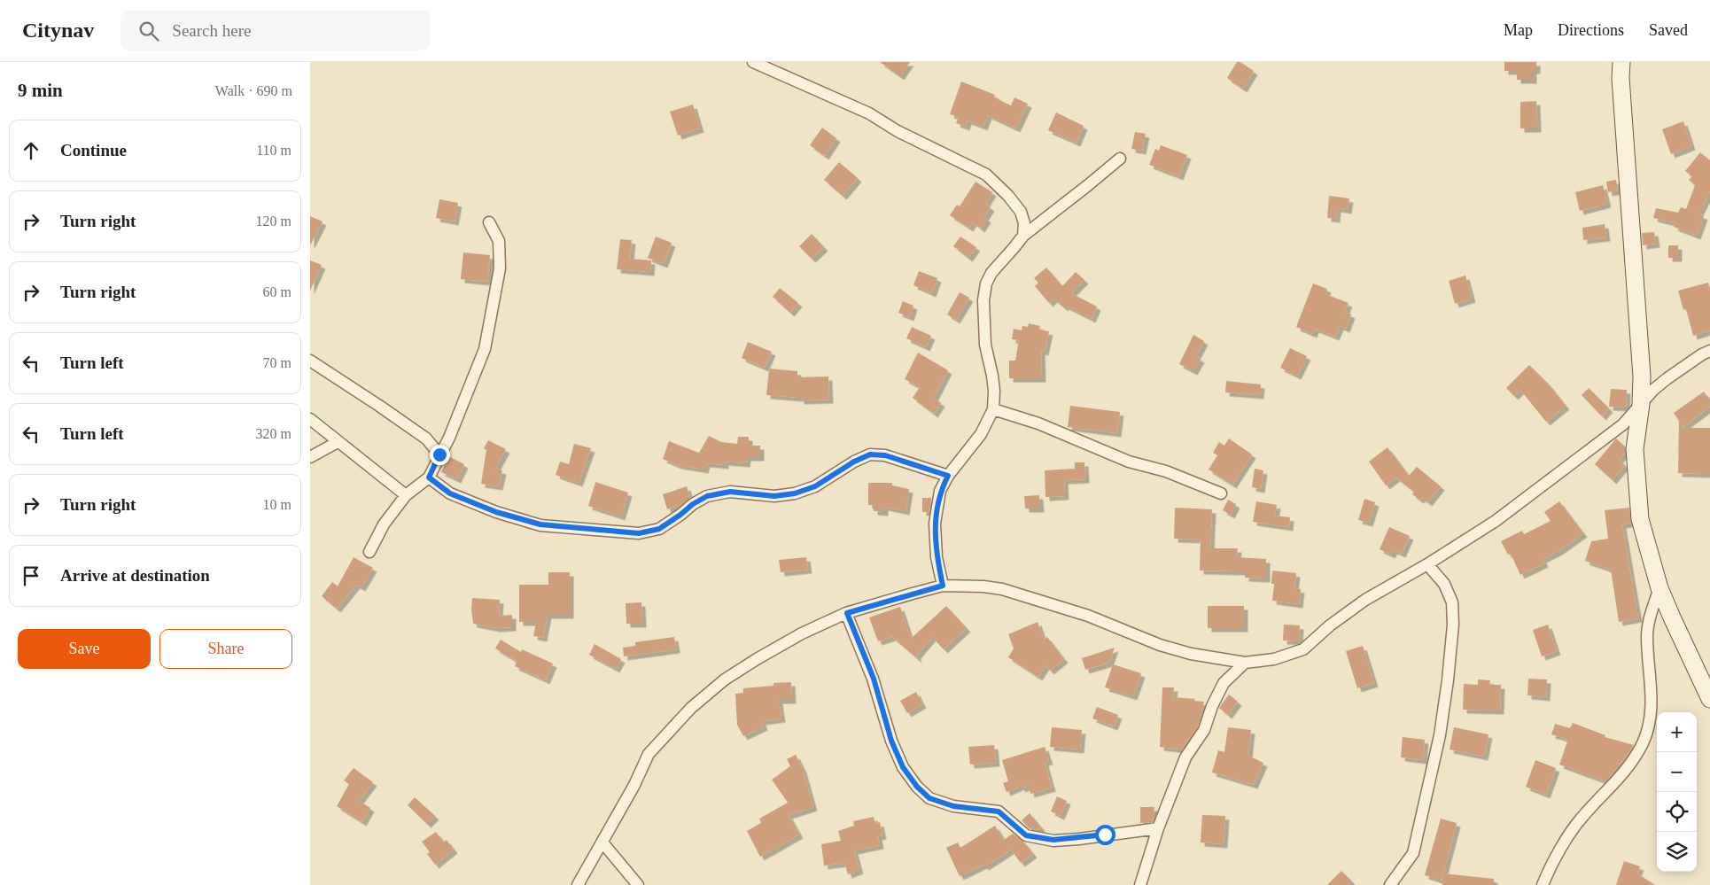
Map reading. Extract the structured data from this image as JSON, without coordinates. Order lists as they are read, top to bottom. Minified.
{"page":{"header":"Citynav","search":"Search here","nav":["Map","Directions","Saved"],"heading":["9 min","Walk · 690 m"],"list":[["Continue","110 m"],["Turn right","120 m"],["Turn right","60 m"],["Turn left","70 m"],["Turn left","320 m"],["Turn right","10 m"],"Arrive at destination"],"buttons":["Save","Share"],"map_buttons":["+","−"]}}
